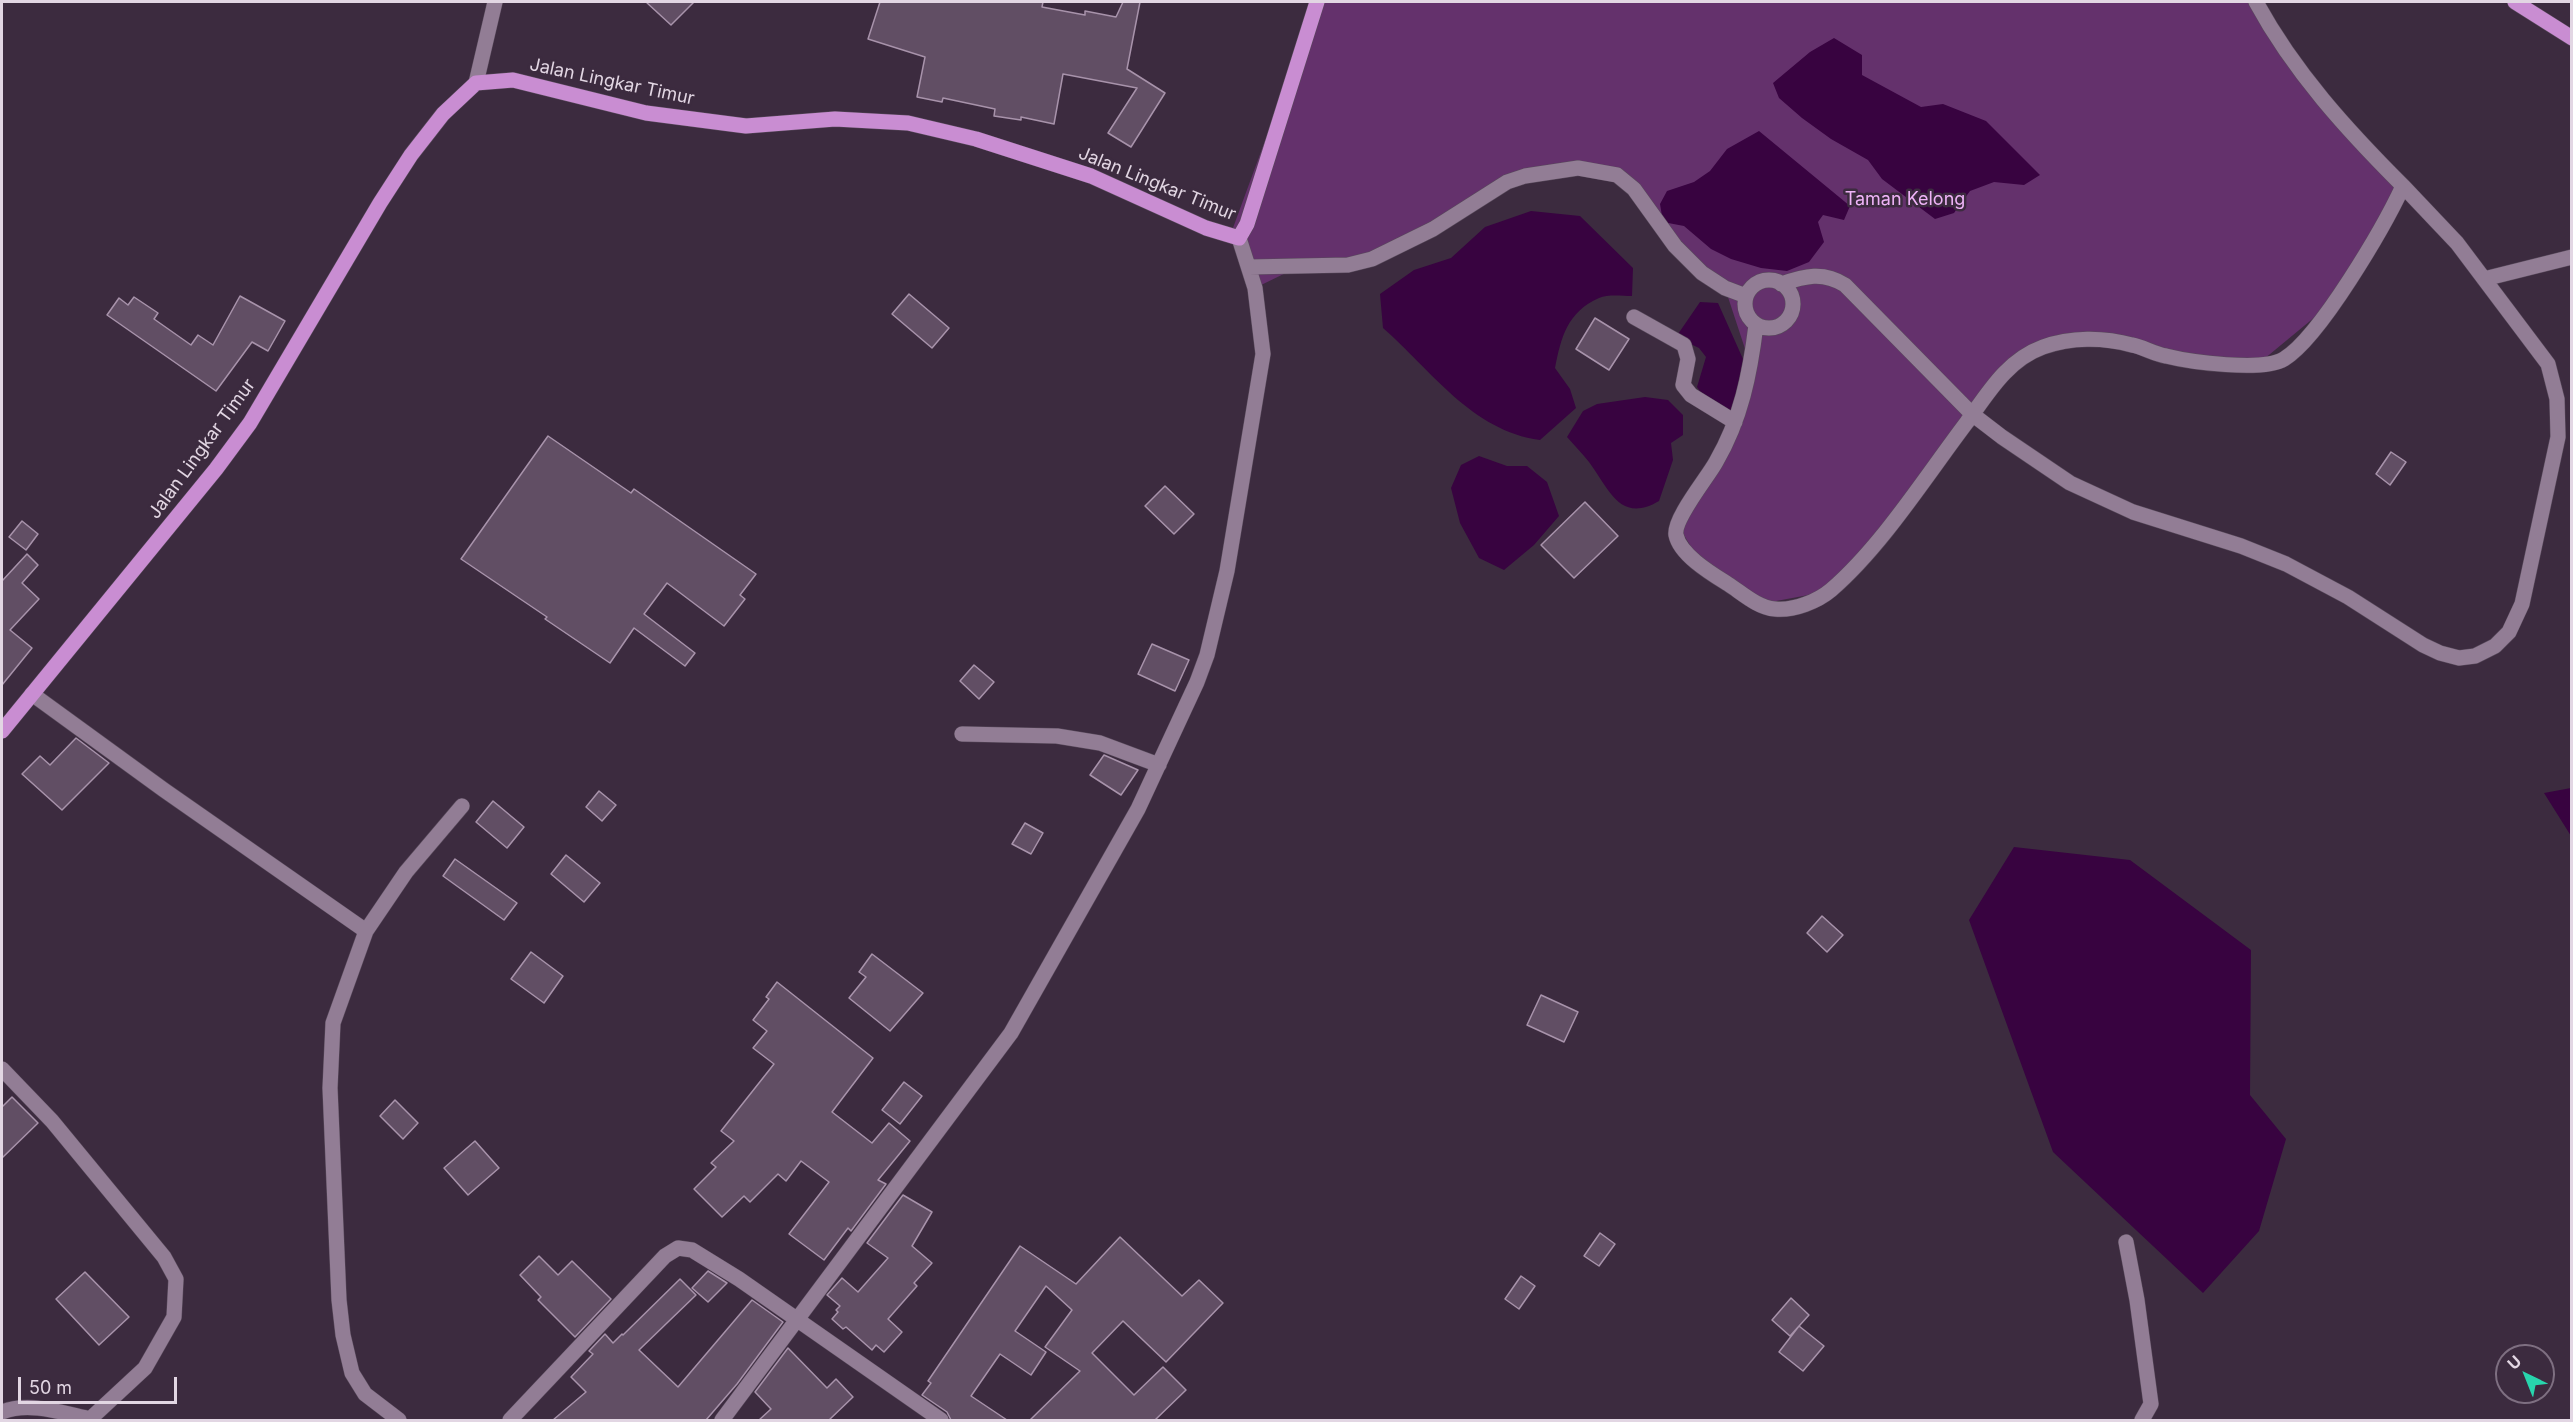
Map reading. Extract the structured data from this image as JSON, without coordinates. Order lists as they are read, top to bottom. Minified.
{"streets":{"main road":["Jalan Lingkar Timur"]},"parks":["Taman Kelong"],"scale_bar":"50 m","north":"top left"}
